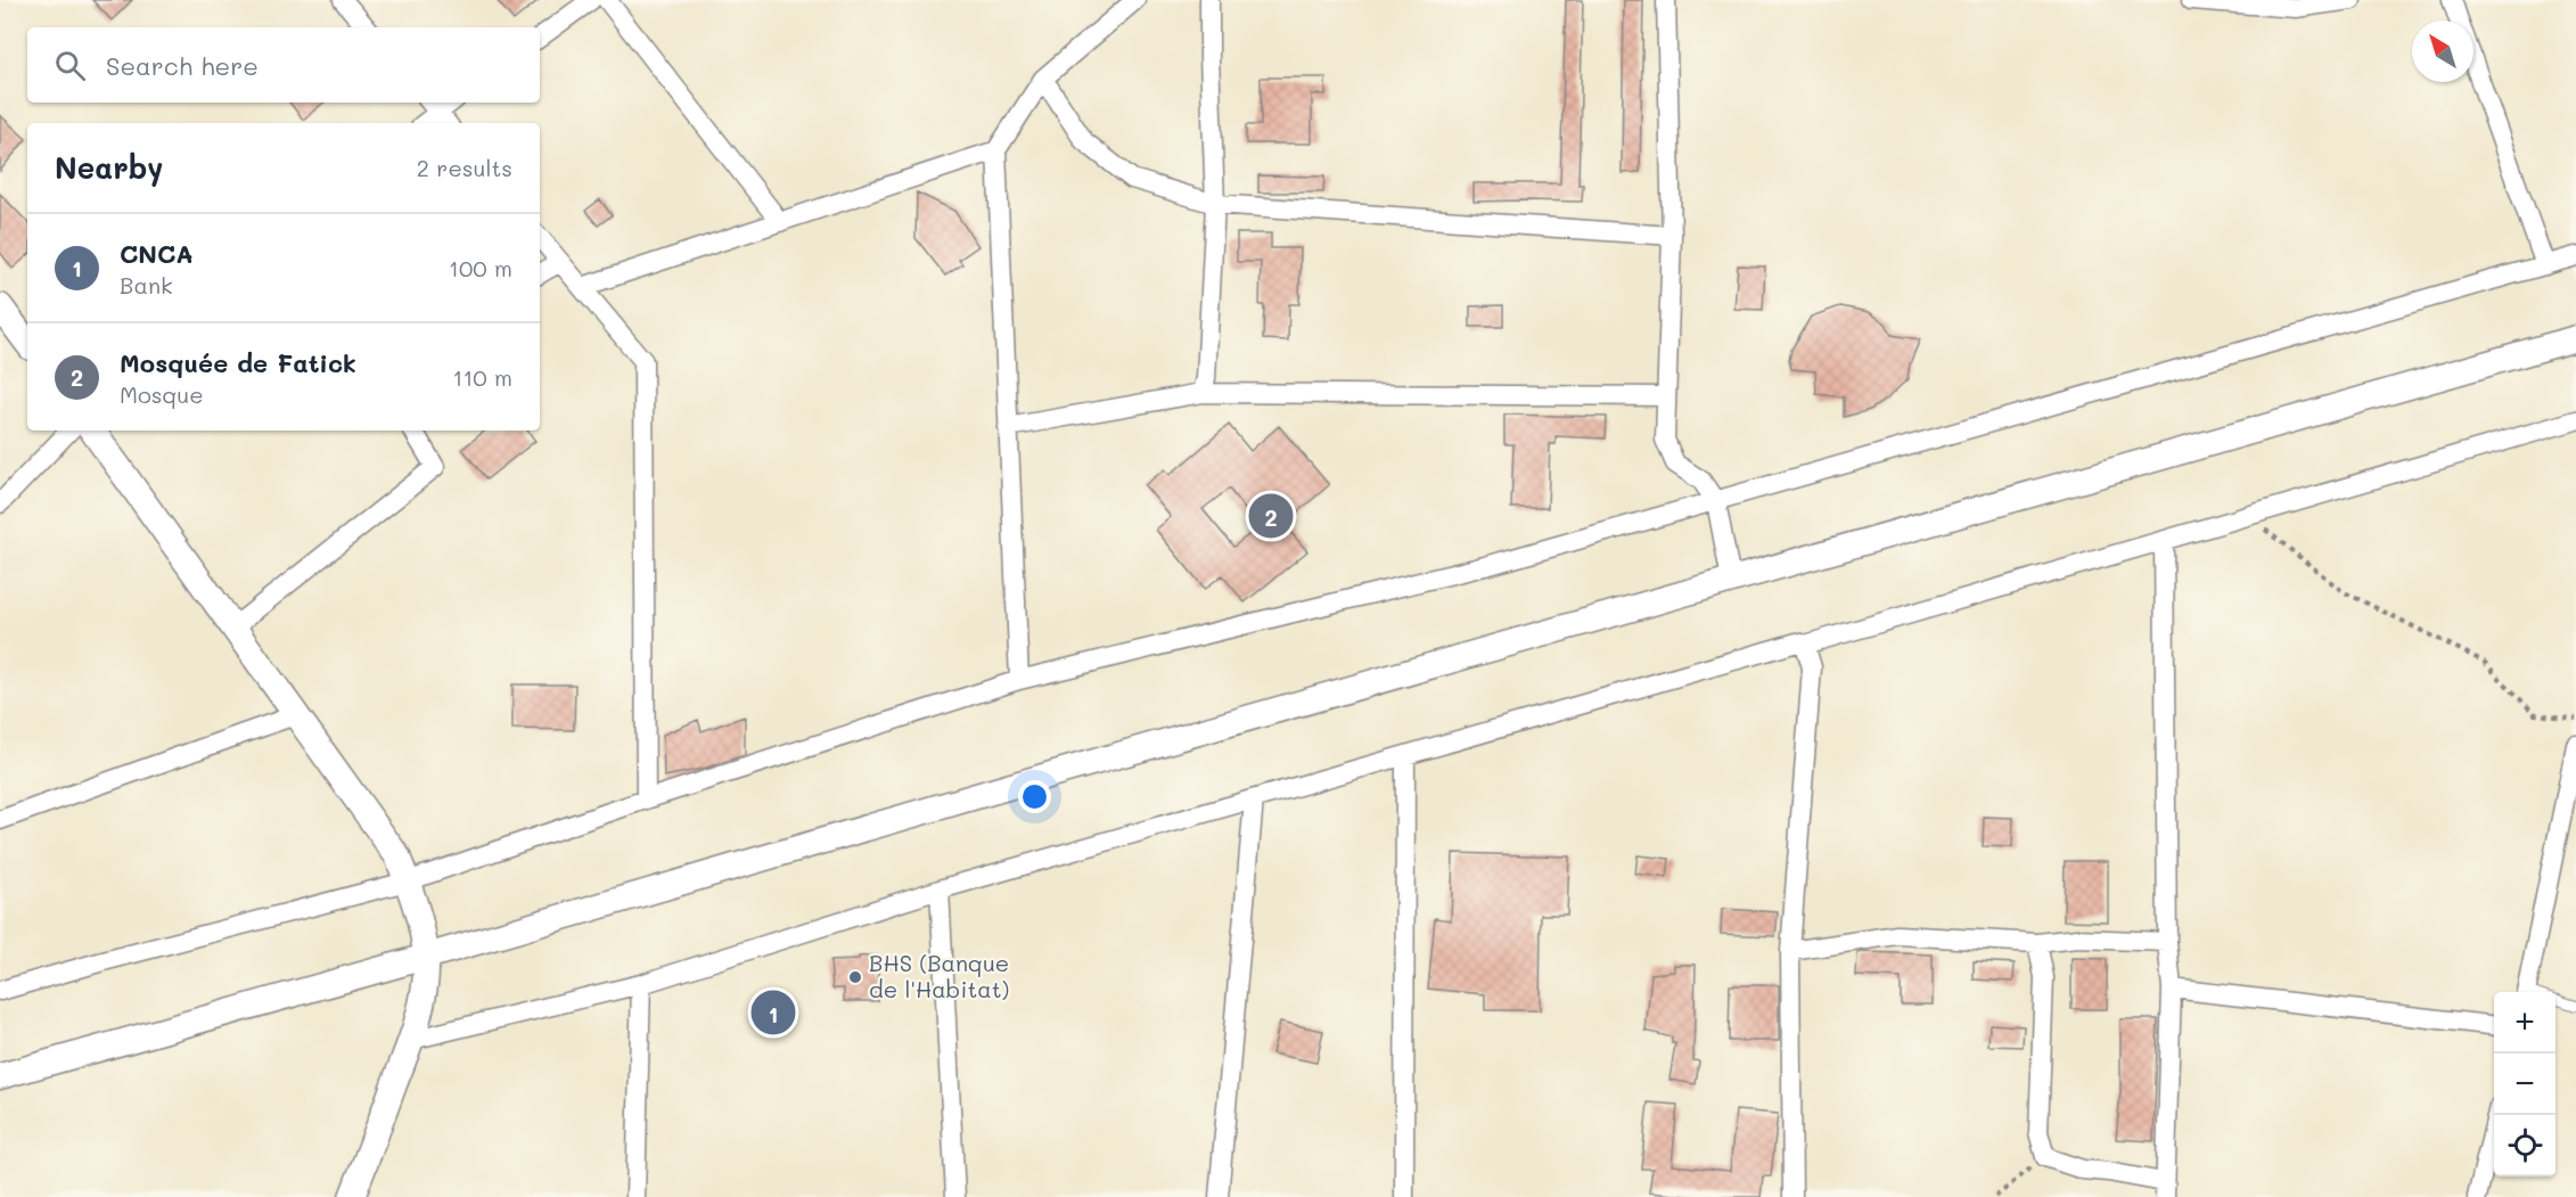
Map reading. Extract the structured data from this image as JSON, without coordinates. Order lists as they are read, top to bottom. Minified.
{"places":["BHS (Banque de l'Habitat)"],"north":"top left","page":{"search":"Search here","heading":["Nearby","2 results"],"list":[{"mark":"1","name":"CNCA","note":"Bank","value":"100 m"},{"mark":"2","name":"Mosquée de Fatick","note":"Mosque","value":"110 m"}],"pins":["2","1"],"map_buttons":["+","−"]}}
